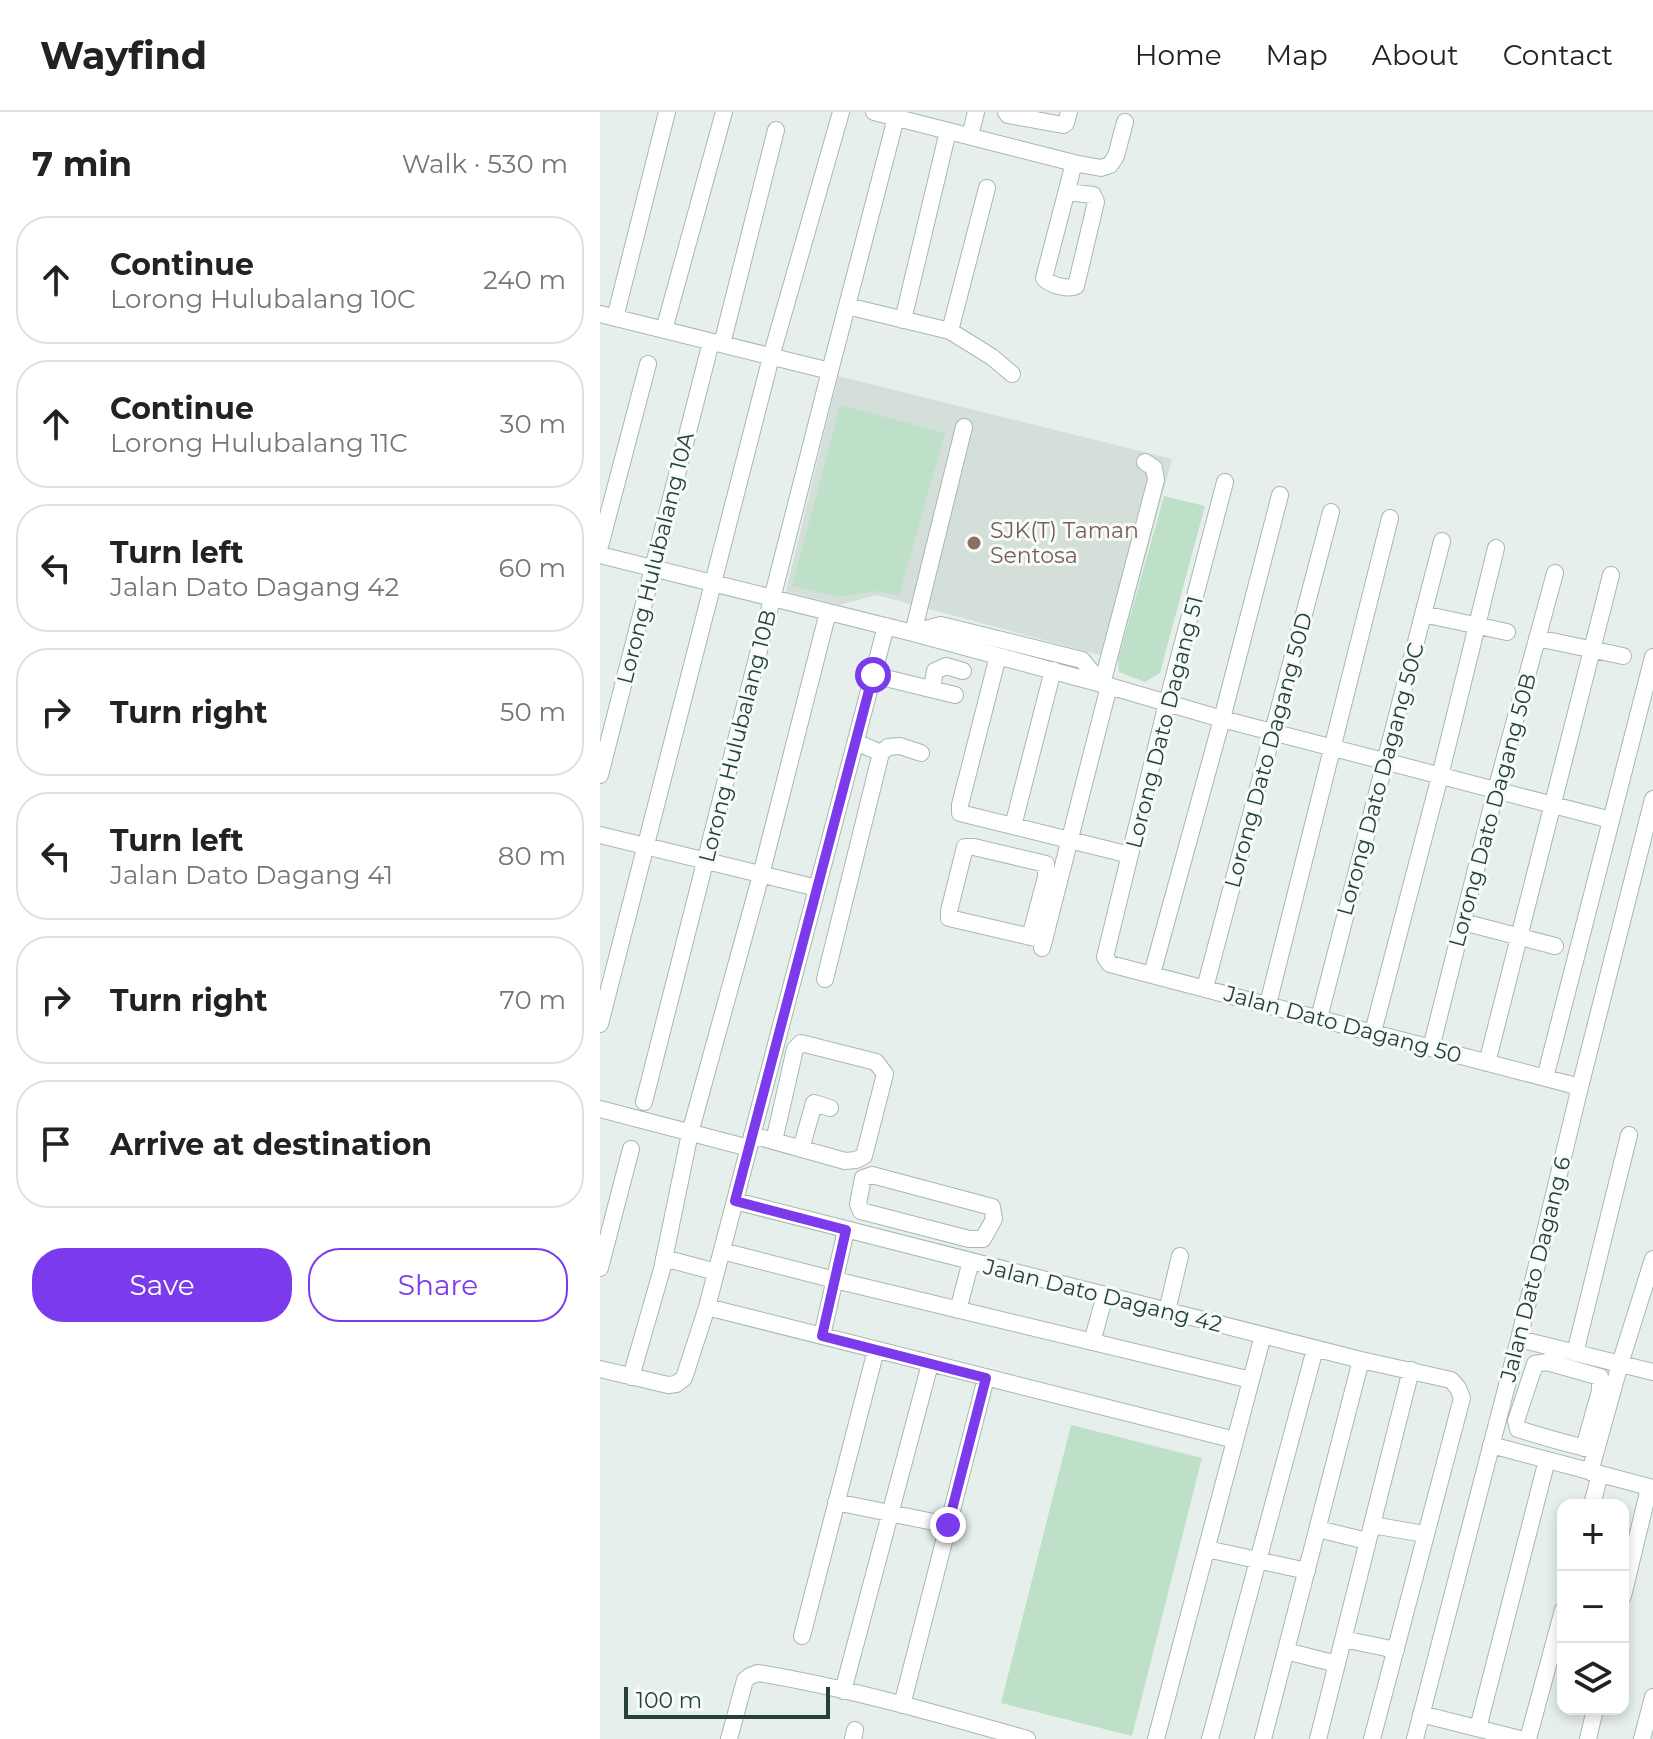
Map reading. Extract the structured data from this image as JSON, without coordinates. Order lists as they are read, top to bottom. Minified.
{"streets":{"street":["Lorong Hulubalang 10A","Lorong Dato Dagang 51","Lorong Hulubalang 10B","Lorong Dato Dagang 50D","Lorong Dato Dagang 50C","Lorong Dato Dagang 50B","Jalan Dato Dagang 50","Jalan Dato Dagang 6","Jalan Dato Dagang 42"]},"crossings":[["Lorong Dato Dagang 51","Jalan Dato Dagang 50"],["Lorong Dato Dagang 50D","Jalan Dato Dagang 50"],["Lorong Dato Dagang 50C","Jalan Dato Dagang 50"],["Lorong Dato Dagang 50B","Jalan Dato Dagang 50"],["Jalan Dato Dagang 50","Jalan Dato Dagang 6"]],"places":["SJK(T) Taman Sentosa"],"scale_bar":"100 m","page":{"header":"Wayfind","nav":["Home","Map","About","Contact"],"heading":["7 min","Walk · 530 m"],"list":[["Continue","Lorong Hulubalang 10C","240 m"],["Continue","Lorong Hulubalang 11C","30 m"],["Turn left","Jalan Dato Dagang 42","60 m"],["Turn right","50 m"],["Turn left","Jalan Dato Dagang 41","80 m"],["Turn right","70 m"],"Arrive at destination"],"buttons":["Save","Share"],"map_buttons":["+","−"],"scale":"100 m"}}
